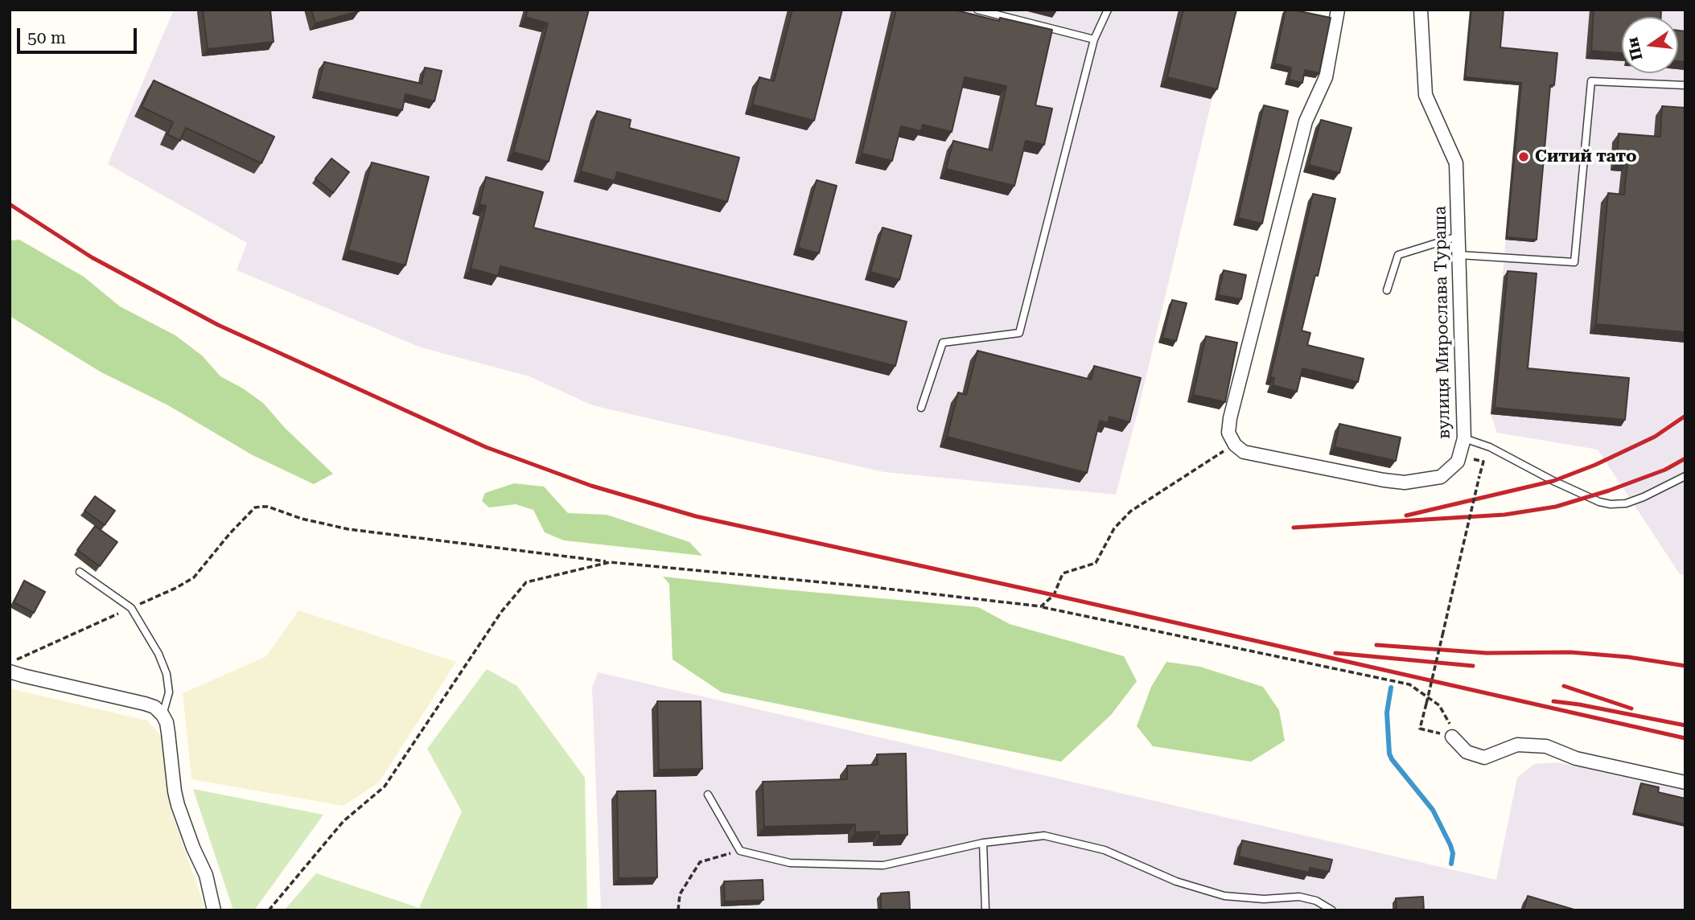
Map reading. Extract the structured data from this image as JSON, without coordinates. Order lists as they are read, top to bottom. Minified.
{"streets":{"street":["вулиця Мирослава Тураша"]},"places":["Ситий тато"],"scale_bar":"50 m","north":"left"}
